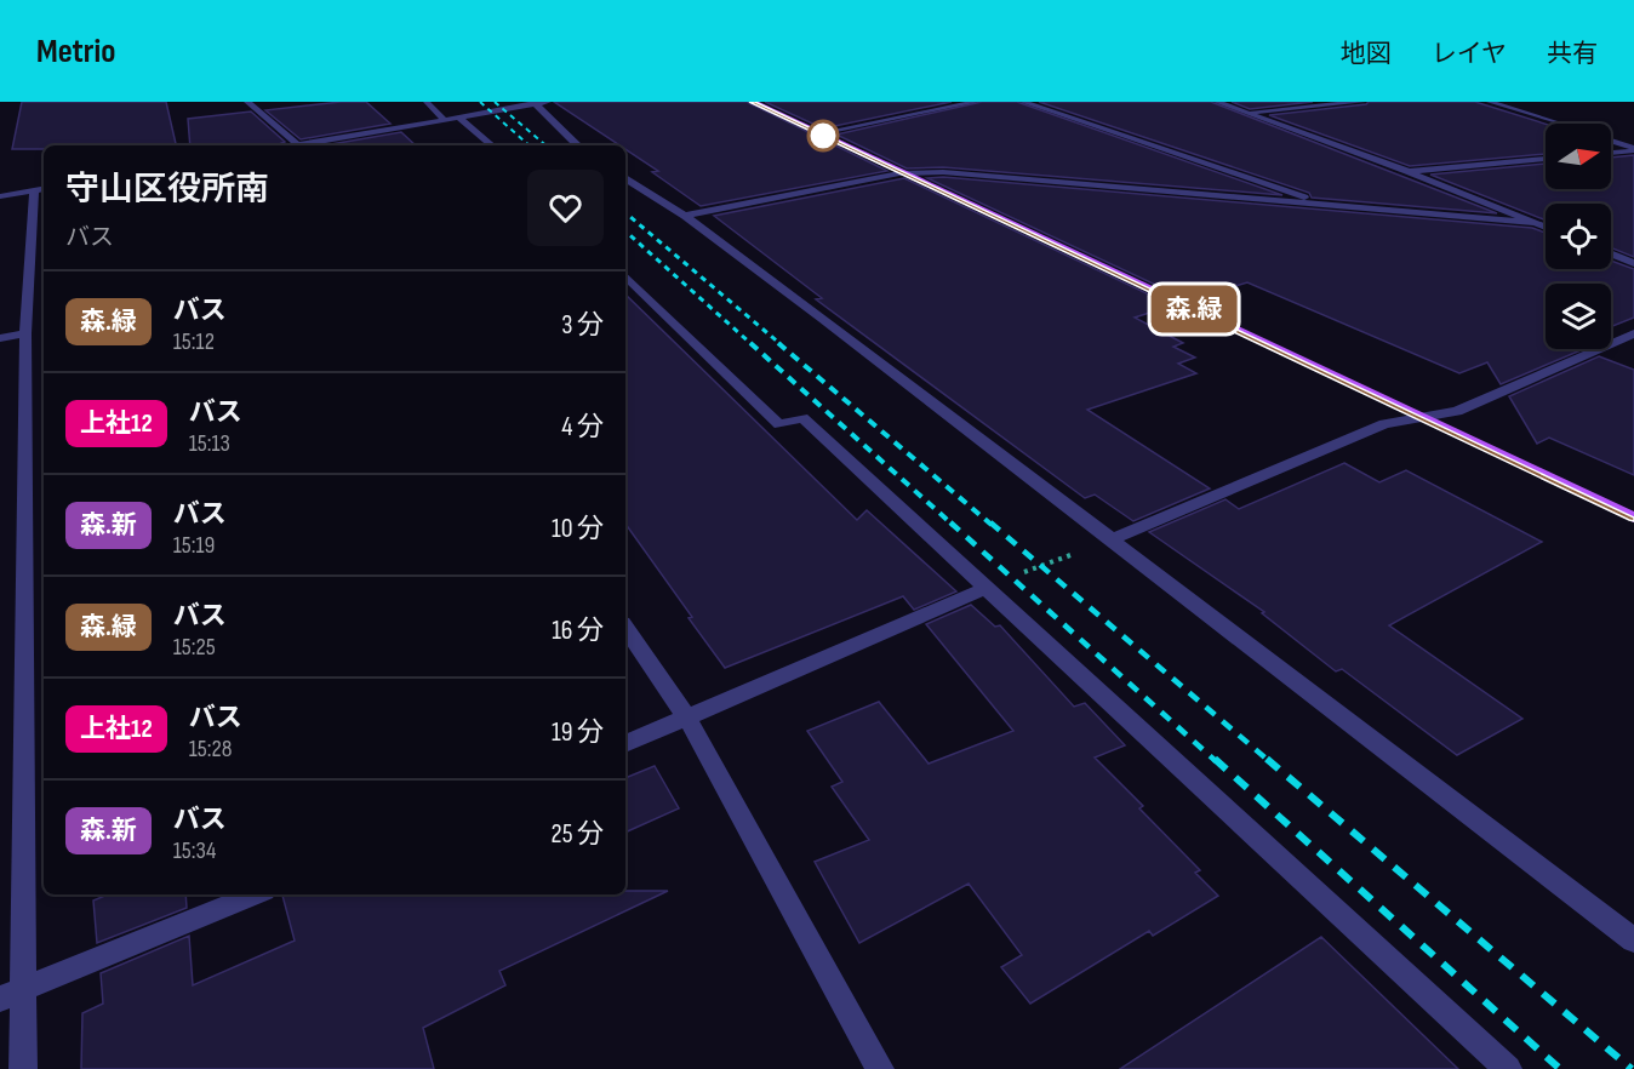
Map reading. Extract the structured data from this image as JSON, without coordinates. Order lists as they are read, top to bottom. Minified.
{"lines":["bus line 森.緑"],"north":"right","page":{"header":"Metrio","nav":["地図","レイヤ","共有"],"on_map":"森.緑","heading":["守山区役所南","バス"],"list":[{"mark":"森.緑","name":"バス","note":"15:12","value":"3 分"},{"mark":"上社12","name":"バス","note":"15:13","value":"4 分"},{"mark":"森.新","name":"バス","note":"15:19","value":"10 分"},{"mark":"森.緑","name":"バス","note":"15:25","value":"16 分"},{"mark":"上社12","name":"バス","note":"15:28","value":"19 分"},{"mark":"森.新","name":"バス","note":"15:34","value":"25 分"}]}}
